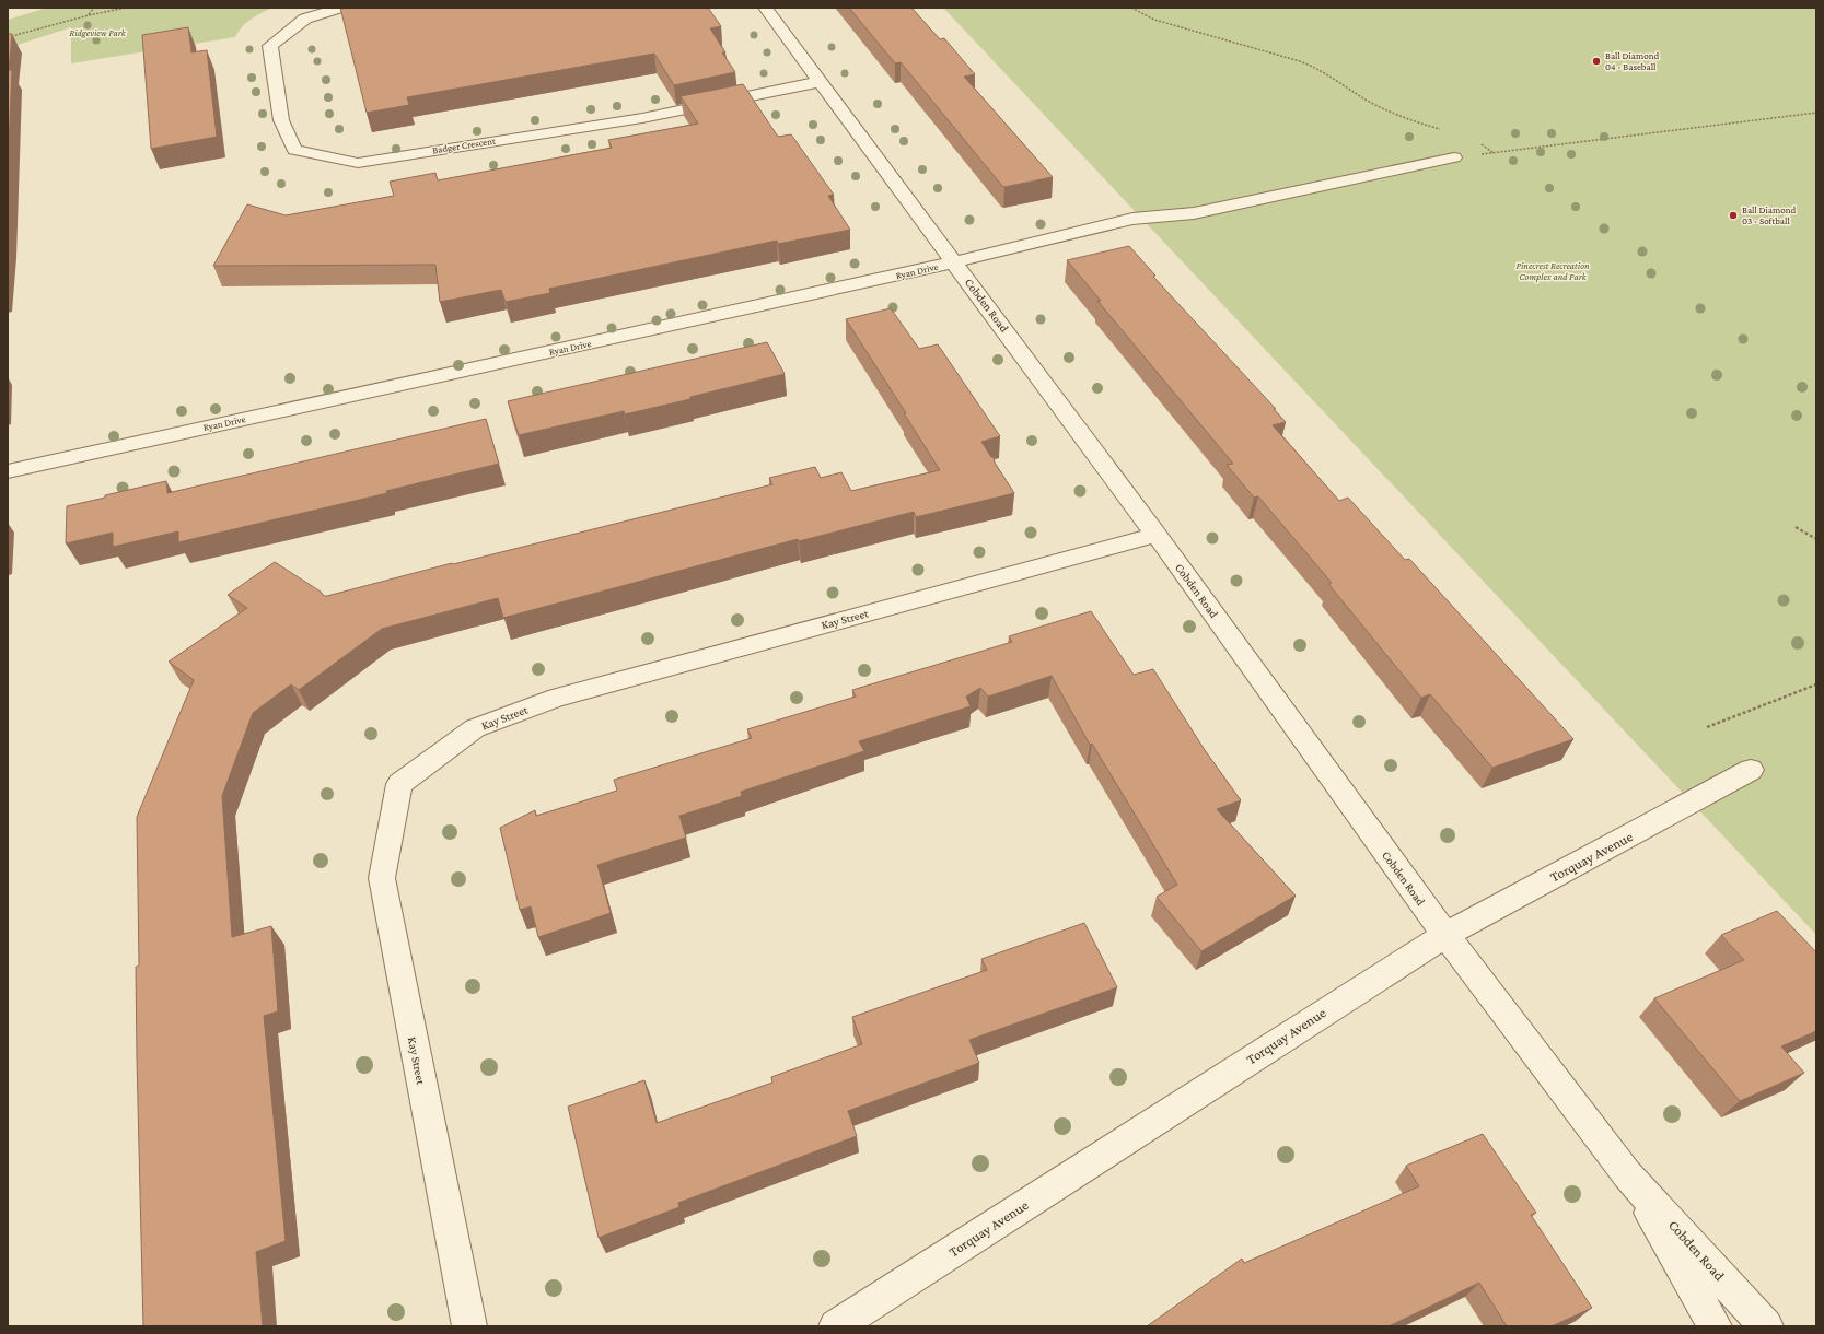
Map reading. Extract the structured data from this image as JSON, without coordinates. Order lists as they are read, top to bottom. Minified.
{"streets":{"street":["Badger Crescent","Ryan Drive","Cobden Road","Kay Street","Torquay Avenue"]},"crossings":[["Badger Crescent","Cobden Road"],["Ryan Drive","Cobden Road"],["Cobden Road","Kay Street"],["Cobden Road","Torquay Avenue"]],"parks":["Ridgeview Park","Pinecrest Recreation Complex and Park"],"places":["Ball Diamond 04 - Baseball","Ball Diamond 03 - Softball"]}
